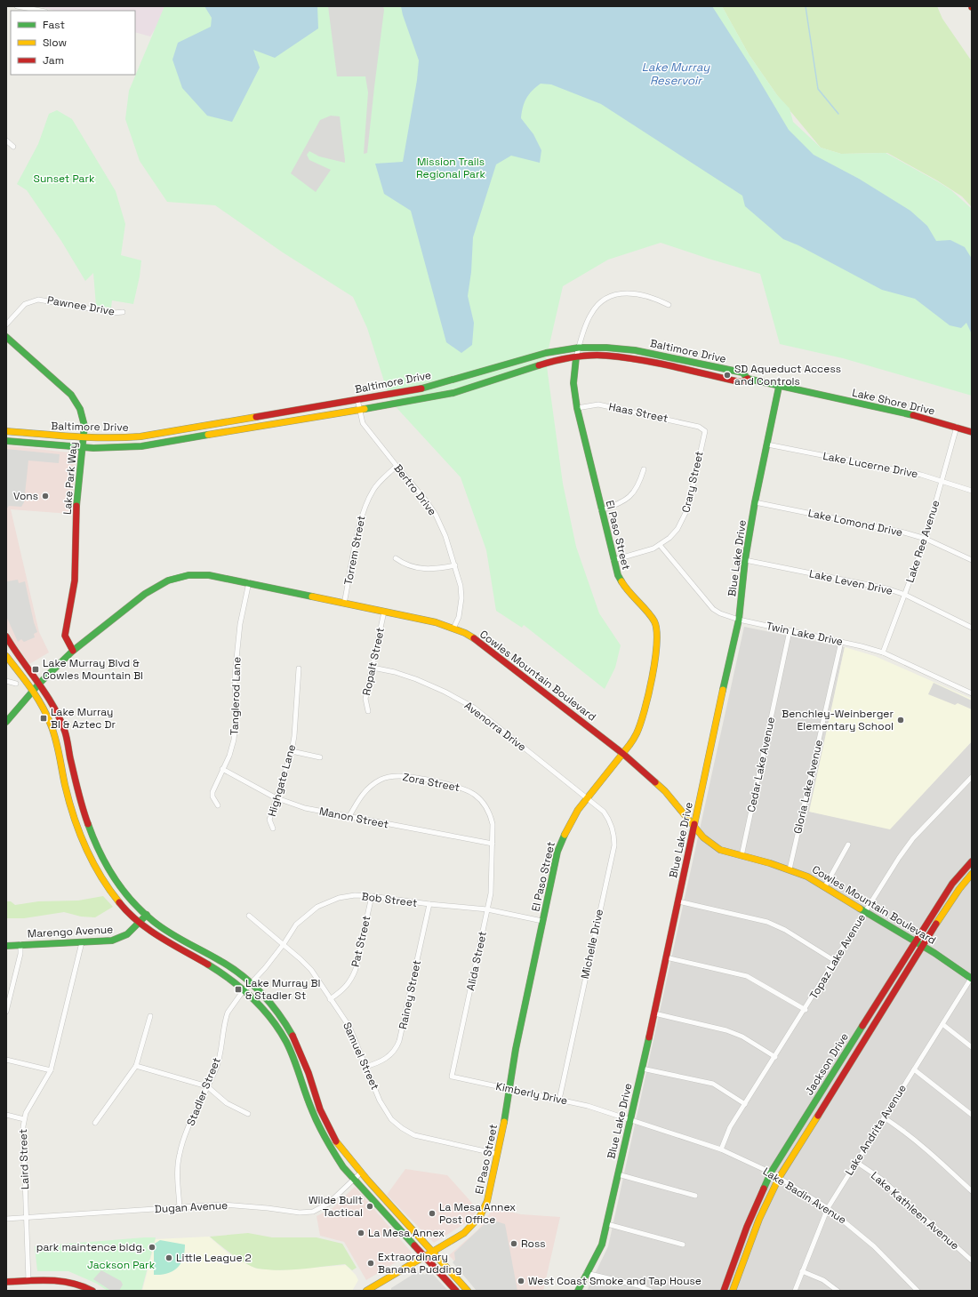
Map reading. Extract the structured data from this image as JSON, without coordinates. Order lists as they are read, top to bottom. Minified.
{"streets":{"main road":["Baltimore Drive","Lake Shore Drive","Lake Park Way","El Paso Street","Blue Lake Drive","Cowles Mountain Boulevard","Marengo Avenue","Jackson Drive"],"street":["Pawnee Drive","Haas Street","Lake Lucerne Drive","Crary Street","Bertro Drive","Lake Lomond Drive","Lake Ree Avenue","Torrem Street","Lake Leven Drive","Twin Lake Drive","Ropalt Street","Tanglerod Lane","Avenorra Drive","Cedar Lake Avenue","Highgate Lane","Zora Street","Gloria Lake Avenue","Manon Street","Bob Street","Pat Street","Michelle Drive","Topaz Lake Avenue","Alida Street","Rainey Street","Samuel Street","Stadler Street","Kimberly Drive","Lake Andrita Avenue","Laird Street","Lake Badin Avenue","Dugan Avenue","Lake Kathleen Avenue"]},"crossings":[["Baltimore Drive","Lake Shore Drive"],["Baltimore Drive","Lake Park Way"],["Baltimore Drive","Bertro Drive"],["Baltimore Drive","El Paso Street"],["Lake Shore Drive","Lake Ree Avenue"],["Lake Shore Drive","Blue Lake Drive"],["Haas Street","Crary Street"],["Haas Street","El Paso Street"],["Lake Lucerne Drive","Lake Ree Avenue"],["Lake Lucerne Drive","Blue Lake Drive"],["Lake Park Way","Cowles Mountain Boulevard"],["Crary Street","El Paso Street"],["Crary Street","Twin Lake Drive"],["Bertro Drive","Torrem Street"],["Bertro Drive","Cowles Mountain Boulevard"],["Lake Lomond Drive","Lake Ree Avenue"],["Lake Lomond Drive","Blue Lake Drive"],["El Paso Street","Cowles Mountain Boulevard"],["El Paso Street","Avenorra Drive"],["El Paso Street","Bob Street"],["El Paso Street","Michelle Drive"],["El Paso Street","Samuel Street"],["El Paso Street","Kimberly Drive"],["Lake Ree Avenue","Lake Leven Drive"],["Lake Ree Avenue","Twin Lake Drive"],["Torrem Street","Cowles Mountain Boulevard"],["Blue Lake Drive","Lake Leven Drive"],["Blue Lake Drive","Twin Lake Drive"],["Blue Lake Drive","Cowles Mountain Boulevard"],["Blue Lake Drive","Lake Badin Avenue"],["Twin Lake Drive","Cedar Lake Avenue"],["Twin Lake Drive","Gloria Lake Avenue"],["Ropalt Street","Cowles Mountain Boulevard"],["Ropalt Street","Avenorra Drive"],["Cowles Mountain Boulevard","Tanglerod Lane"],["Cowles Mountain Boulevard","Cedar Lake Avenue"],["Cowles Mountain Boulevard","Gloria Lake Avenue"],["Cowles Mountain Boulevard","Topaz Lake Avenue"],["Cowles Mountain Boulevard","Jackson Drive"],["Cowles Mountain Boulevard","Lake Andrita Avenue"],["Tanglerod Lane","Manon Street"],["Avenorra Drive","Michelle Drive"],["Highgate Lane","Manon Street"],["Zora Street","Manon Street"],["Zora Street","Alida Street"],["Manon Street","Alida Street"],["Bob Street","Pat Street"],["Bob Street","Alida Street"],["Bob Street","Rainey Street"],["Bob Street","Samuel Street"],["Bob Street","Stadler Street"],["Marengo Avenue","Laird Street"],["Pat Street","Samuel Street"],["Michelle Drive","Kimberly Drive"],["Topaz Lake Avenue","Lake Badin Avenue"],["Alida Street","Kimberly Drive"],["Rainey Street","Samuel Street"],["Jackson Drive","Lake Badin Avenue"],["Stadler Street","Dugan Avenue"],["Kimberly Drive","Lake Badin Avenue"],["Lake Andrita Avenue","Lake Badin Avenue"],["Lake Andrita Avenue","Lake Kathleen Avenue"],["Laird Street","Dugan Avenue"]],"water":["Lake Murray Reservoir"],"parks":["Mission Trails Regional Park","Sunset Park","Jackson Park"],"places":{"other":["SD Aqueduct Access and Controls","Vons","Benchley-Weinberger Elementary School","Wilde Built Tactical","La Mesa Annex Post Office","La Mesa Annex","Ross","park maintence bldg.","Little League 2","Extraordinary Banana Pudding","West Coast Smoke and Tap House"],"transit":["Lake Murray Blvd & Cowles Mountain Bl","Lake Murray Bl & Aztec Dr","Lake Murray Bl & Stadler St"]},"legend":["Fast","Slow","Jam"]}
